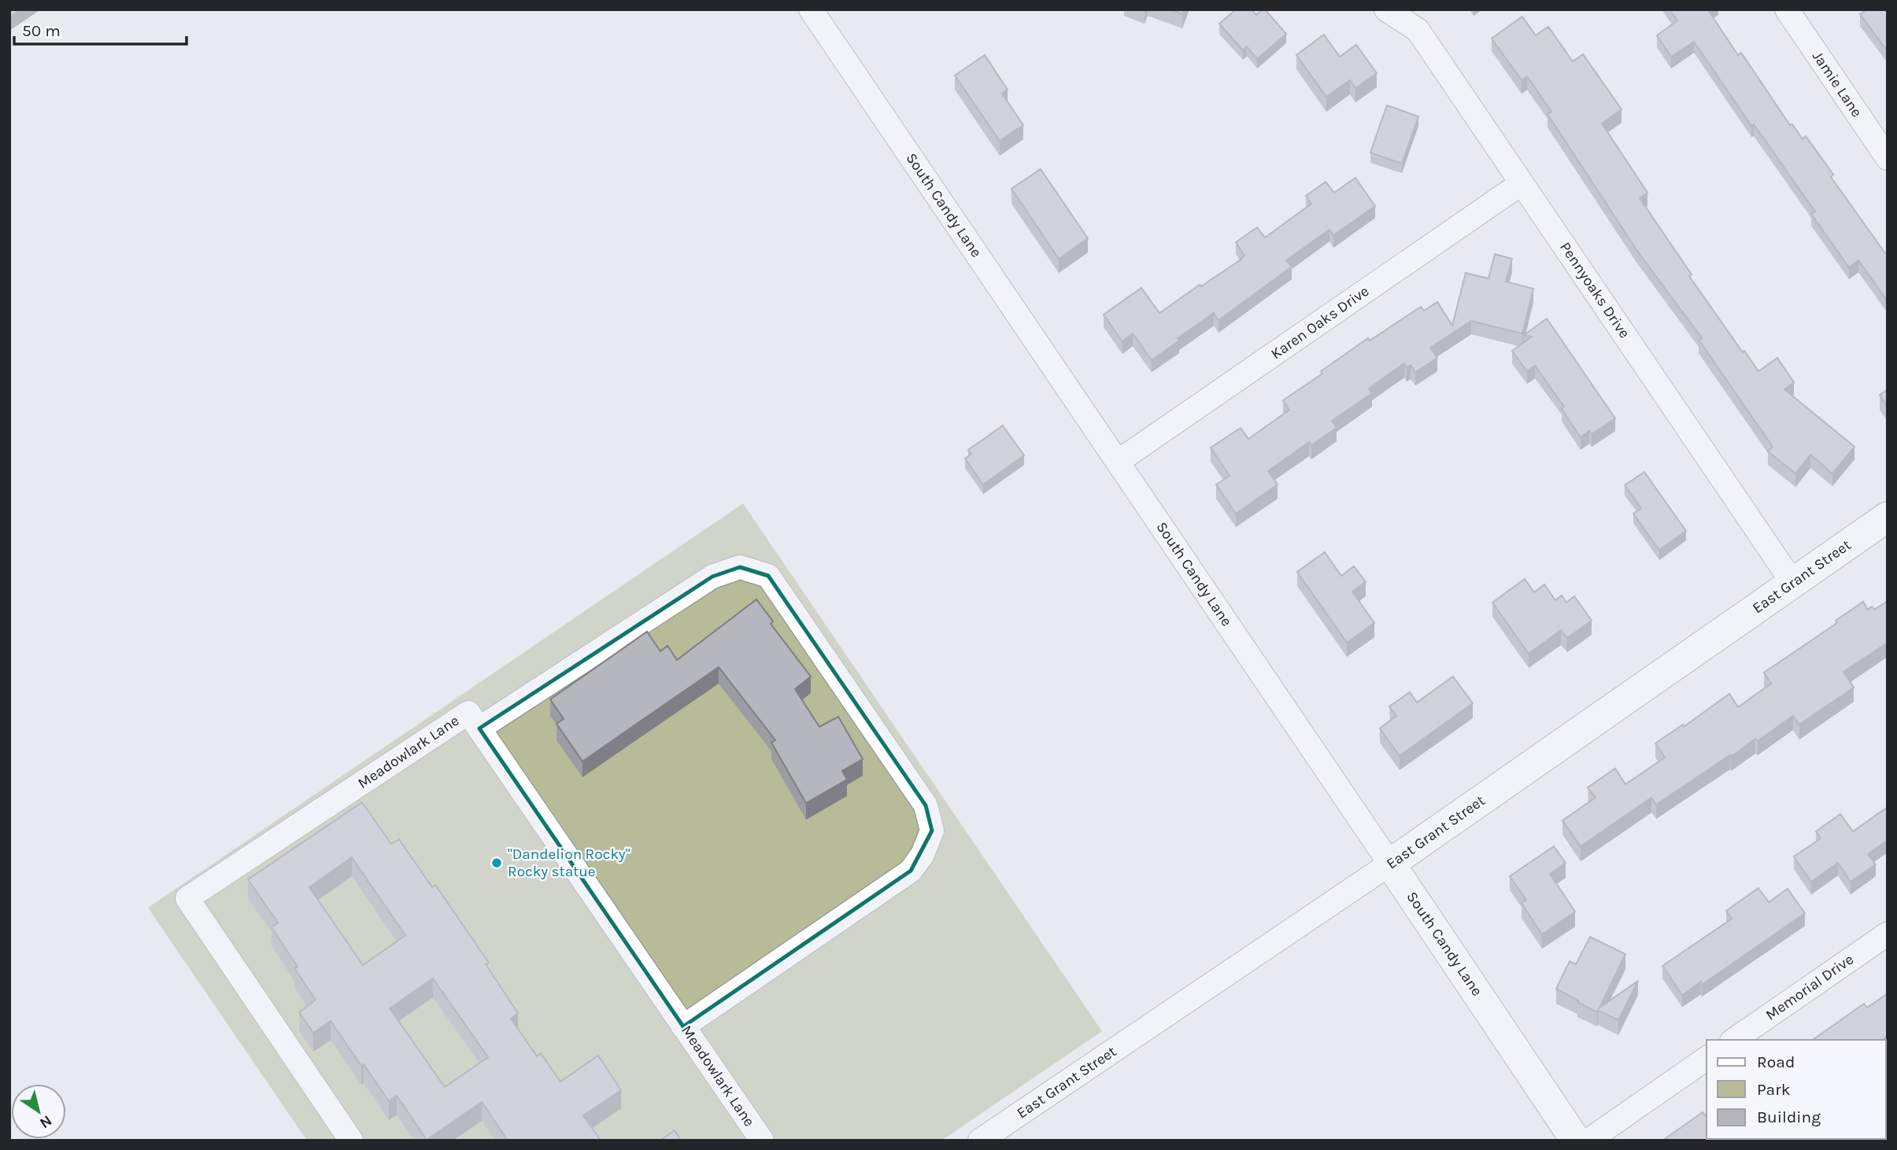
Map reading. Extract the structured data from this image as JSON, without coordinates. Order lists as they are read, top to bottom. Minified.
{"streets":{"main road":["South Candy Lane","East Grant Street"],"street":["Jamie Lane","Pennyoaks Drive","Karen Oaks Drive","Meadowlark Lane","Memorial Drive"]},"crossings":[["South Candy Lane","Karen Oaks Drive"],["South Candy Lane","East Grant Street"],["Pennyoaks Drive","Karen Oaks Drive"],["Pennyoaks Drive","East Grant Street"]],"places":["\"Dandelion Rocky\" Rocky statue"],"legend":["Road","Park","Building"],"scale_bar":"50 m","north":"bottom right"}
